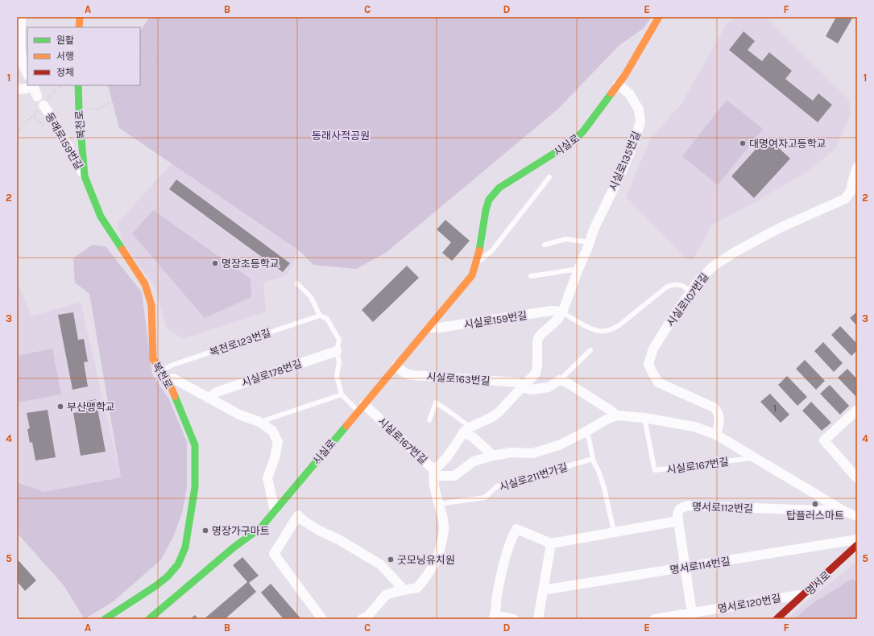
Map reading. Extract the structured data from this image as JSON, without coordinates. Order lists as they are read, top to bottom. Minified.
{"streets":{"main road":["복천로","시실로","명서로"],"street":["동래로159번길","시실로135번길","시실로107번길","시실로159번길","시실로178번길","시실로163번길","시실로167번길","명서로112번길","명서로114번길","명서로120번길"],"lane":["복천로123번길","시실로211번가길"]},"crossings":[["복천로","동래로159번길"],["복천로","복천로123번길"],["시실로","시실로135번길"],["시실로","시실로159번길"],["시실로","시실로163번길"],["시실로","시실로167번길"],["시실로135번길","시실로159번길"],["시실로135번길","시실로163번길"],["시실로107번길","시실로167번길"],["시실로167번길","명서로112번길"],["명서로","명서로120번길"]],"parks":["동래사적공원"],"places":["대명여자고등학교","명장초등학교","부산맹학교","탑플러스마트","명장가구마트","굿모닝유치원"],"house_numbers":["1"],"legend":["원활","서행","정체"],"grid":{"columns":["A","B","C","D","E","F"],"rows":["1","2","3","4","5"]}}
